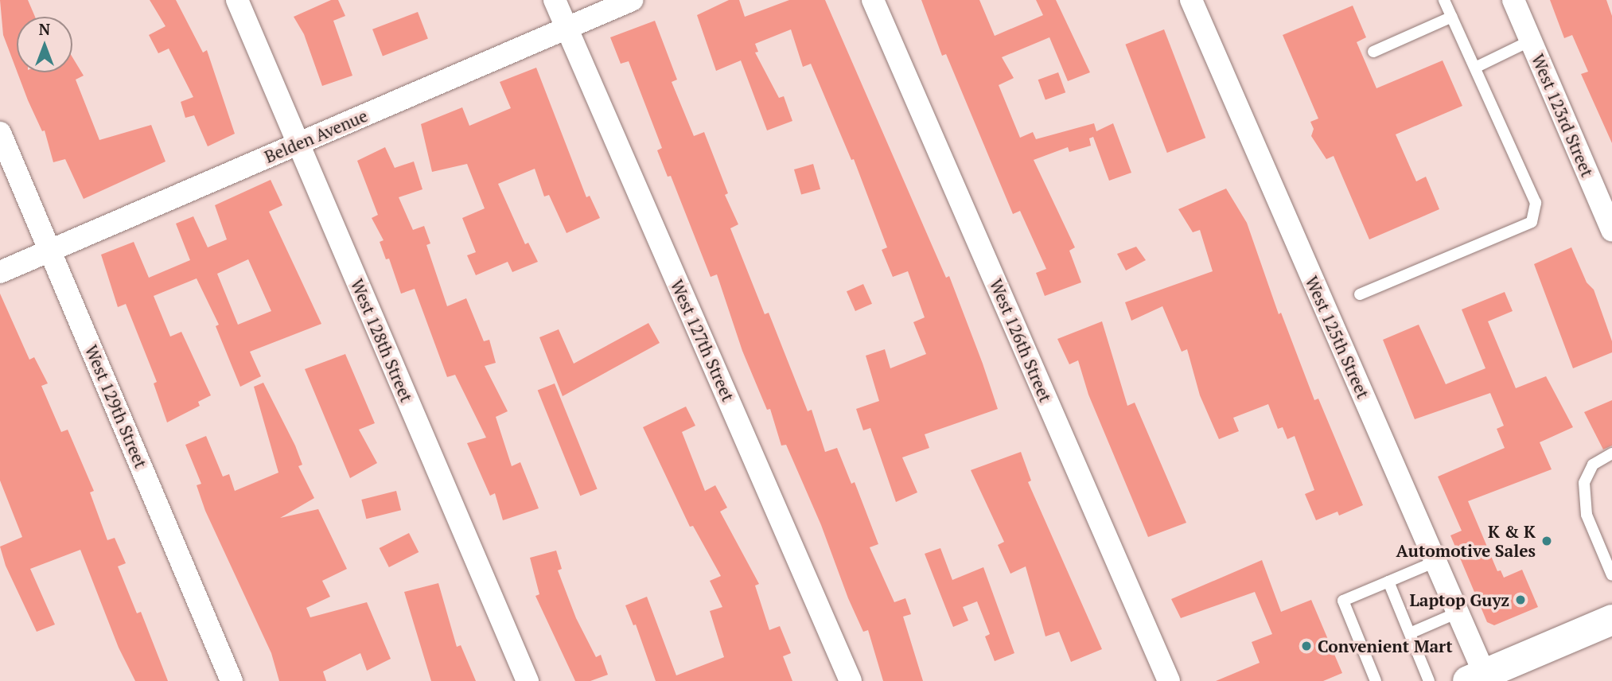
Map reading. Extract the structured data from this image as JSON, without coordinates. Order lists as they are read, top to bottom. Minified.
{"streets":{"street":["West 123rd Street","Belden Avenue","West 125th Street","West 128th Street","West 127th Street","West 126th Street","West 129th Street"]},"crossings":[["Belden Avenue","West 128th Street"],["Belden Avenue","West 127th Street"],["Belden Avenue","West 129th Street"]],"places":["K & K Automotive Sales","Laptop Guyz","Convenient Mart"],"north":"top"}
